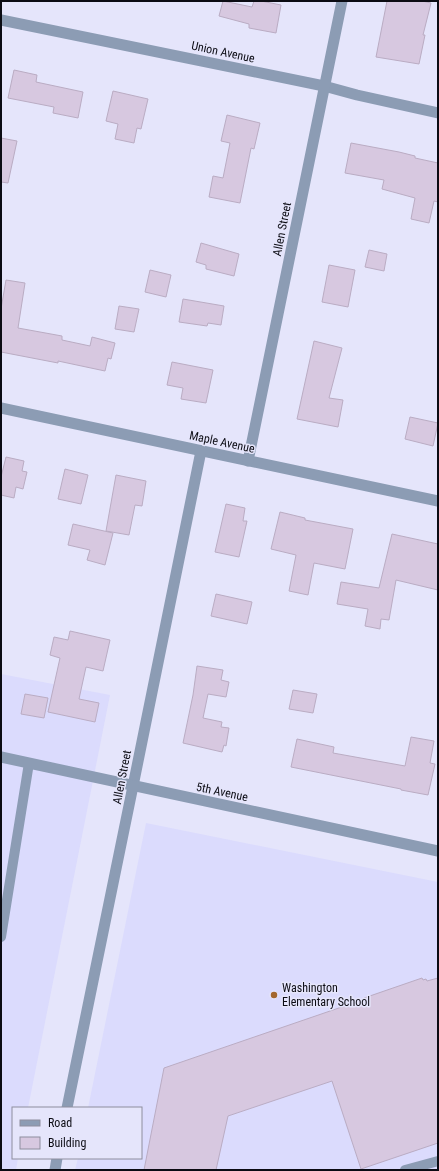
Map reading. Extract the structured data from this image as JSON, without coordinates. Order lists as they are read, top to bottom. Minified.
{"streets":{"street":["Union Avenue","Allen Street","Maple Avenue","5th Avenue"]},"crossings":[["Union Avenue","Allen Street"],["Allen Street","Maple Avenue"],["Allen Street","5th Avenue"]],"places":["Washington Elementary School"],"legend":["Road","Building"]}
